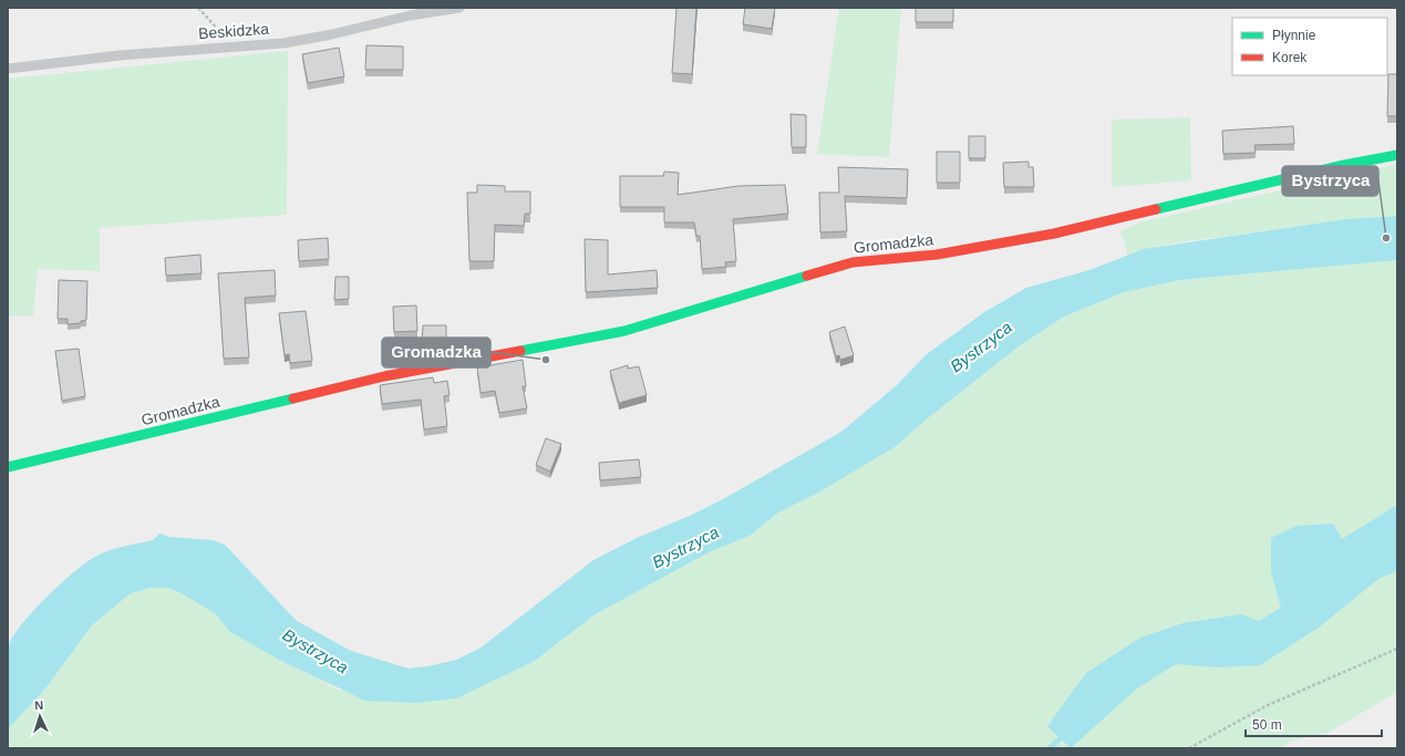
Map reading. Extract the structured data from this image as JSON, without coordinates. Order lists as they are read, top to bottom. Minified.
{"streets":{"street":["Gromadzka"],"lane":["Beskidzka"]},"water":["Bystrzyca"],"places":["Bystrzyca","Gromadzka"],"legend":["Płynnie","Korek"],"scale_bar":"50 m","north":"top"}
